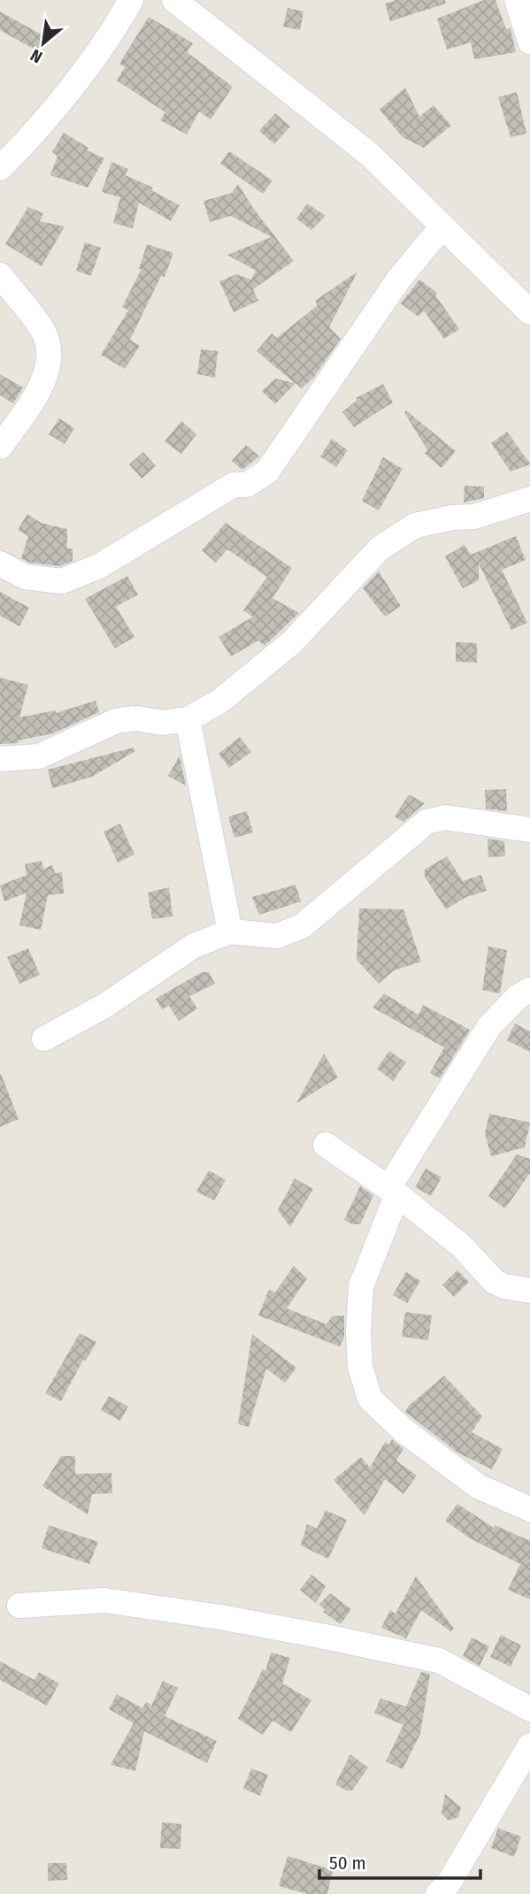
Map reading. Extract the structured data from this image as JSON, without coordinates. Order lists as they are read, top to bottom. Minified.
{"scale_bar":"50 m","north":"bottom left"}
